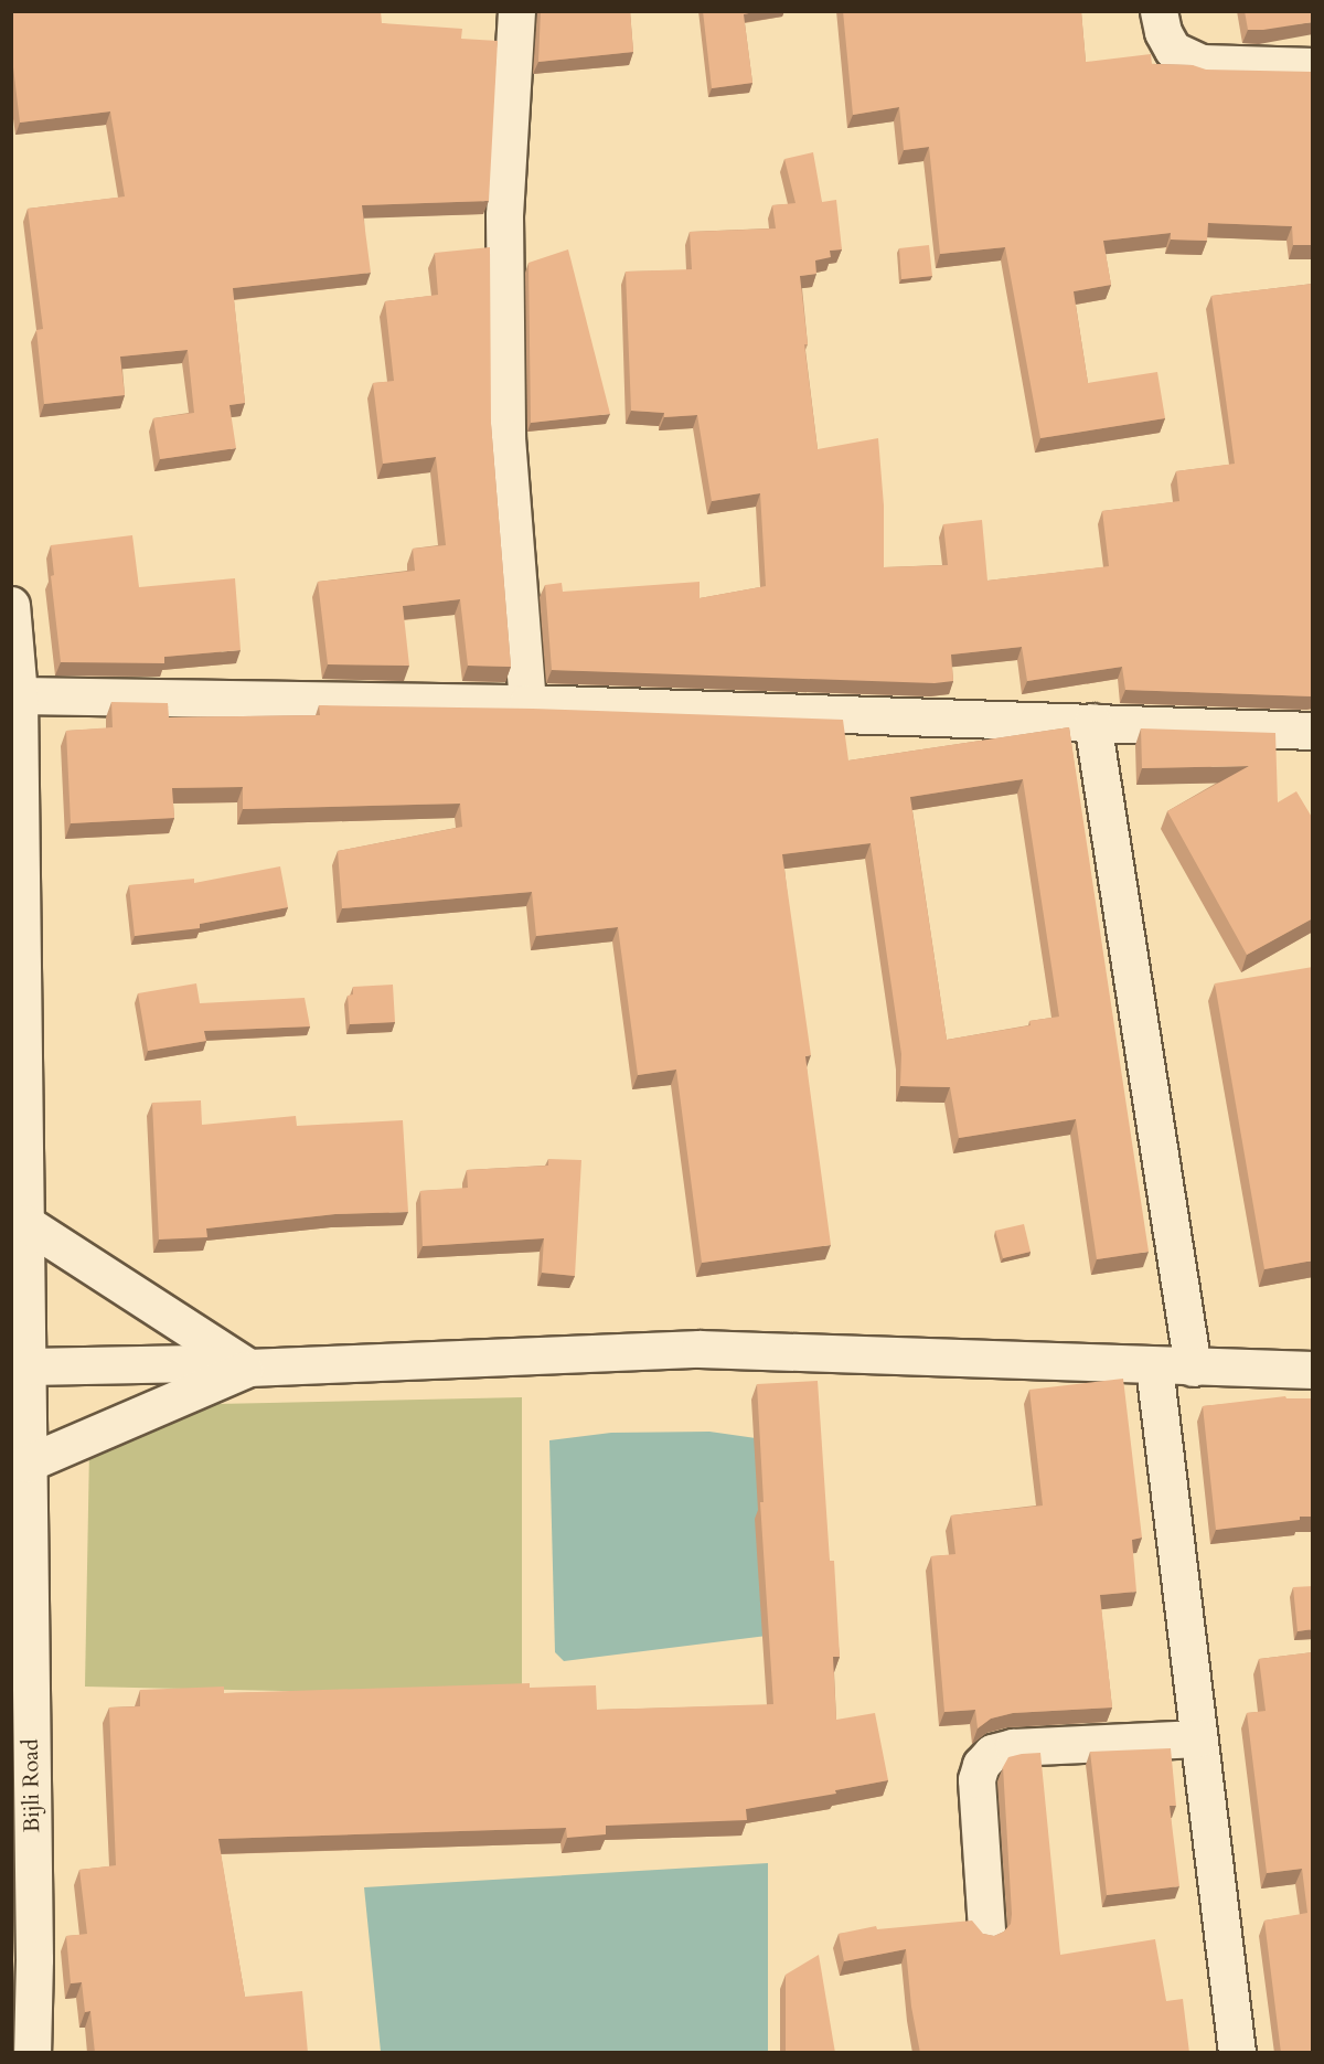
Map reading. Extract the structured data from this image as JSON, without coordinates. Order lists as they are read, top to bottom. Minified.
{"streets":{"street":["Bijli Road"]}}
